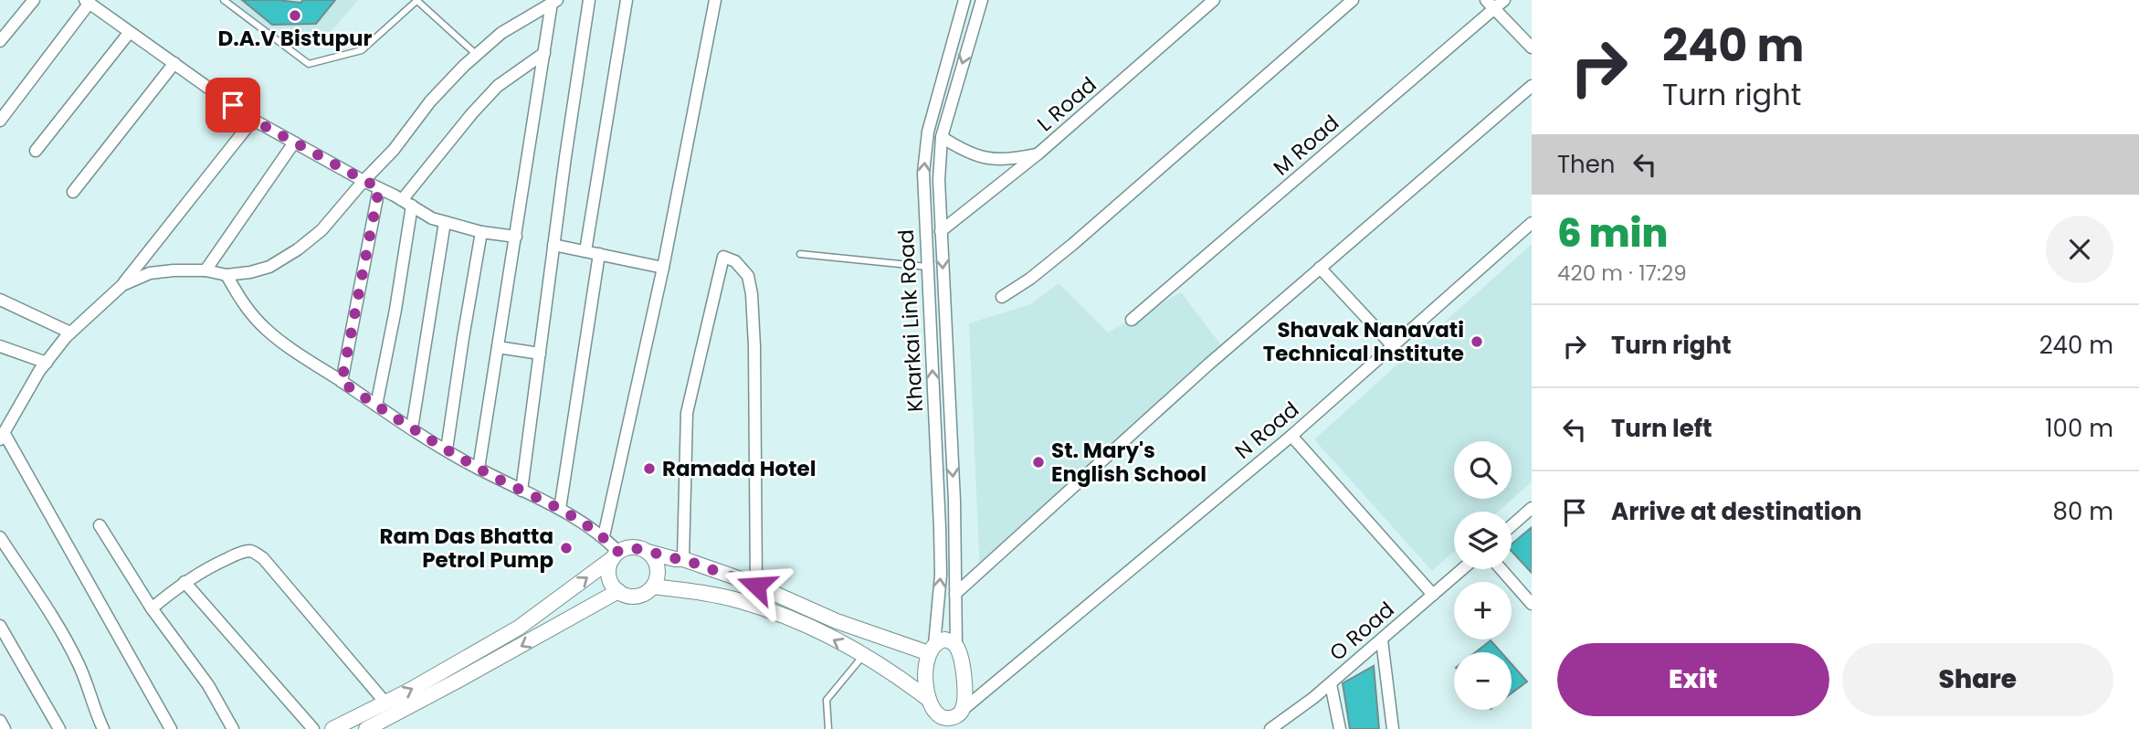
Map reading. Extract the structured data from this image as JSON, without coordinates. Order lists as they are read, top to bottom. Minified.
{"streets":{"street":["L Road","M Road","Kharkai Link Road","N Road","O Road"]},"places":["D.A.V Bistupur","Shavak Nanavati Technical Institute","St. Mary's English School","Ramada Hotel","Ram Das Bhatta Petrol Pump"],"page":{"turn":["240 m","Turn right"],"then":"Then","heading":["6 min","420 m · 17:29"],"list":[{"name":"Turn right","value":"240 m"},{"name":"Turn left","value":"100 m"},{"name":"Arrive at destination","value":"80 m"}],"map_buttons":["+","−"],"buttons":["Exit","Share"]}}
